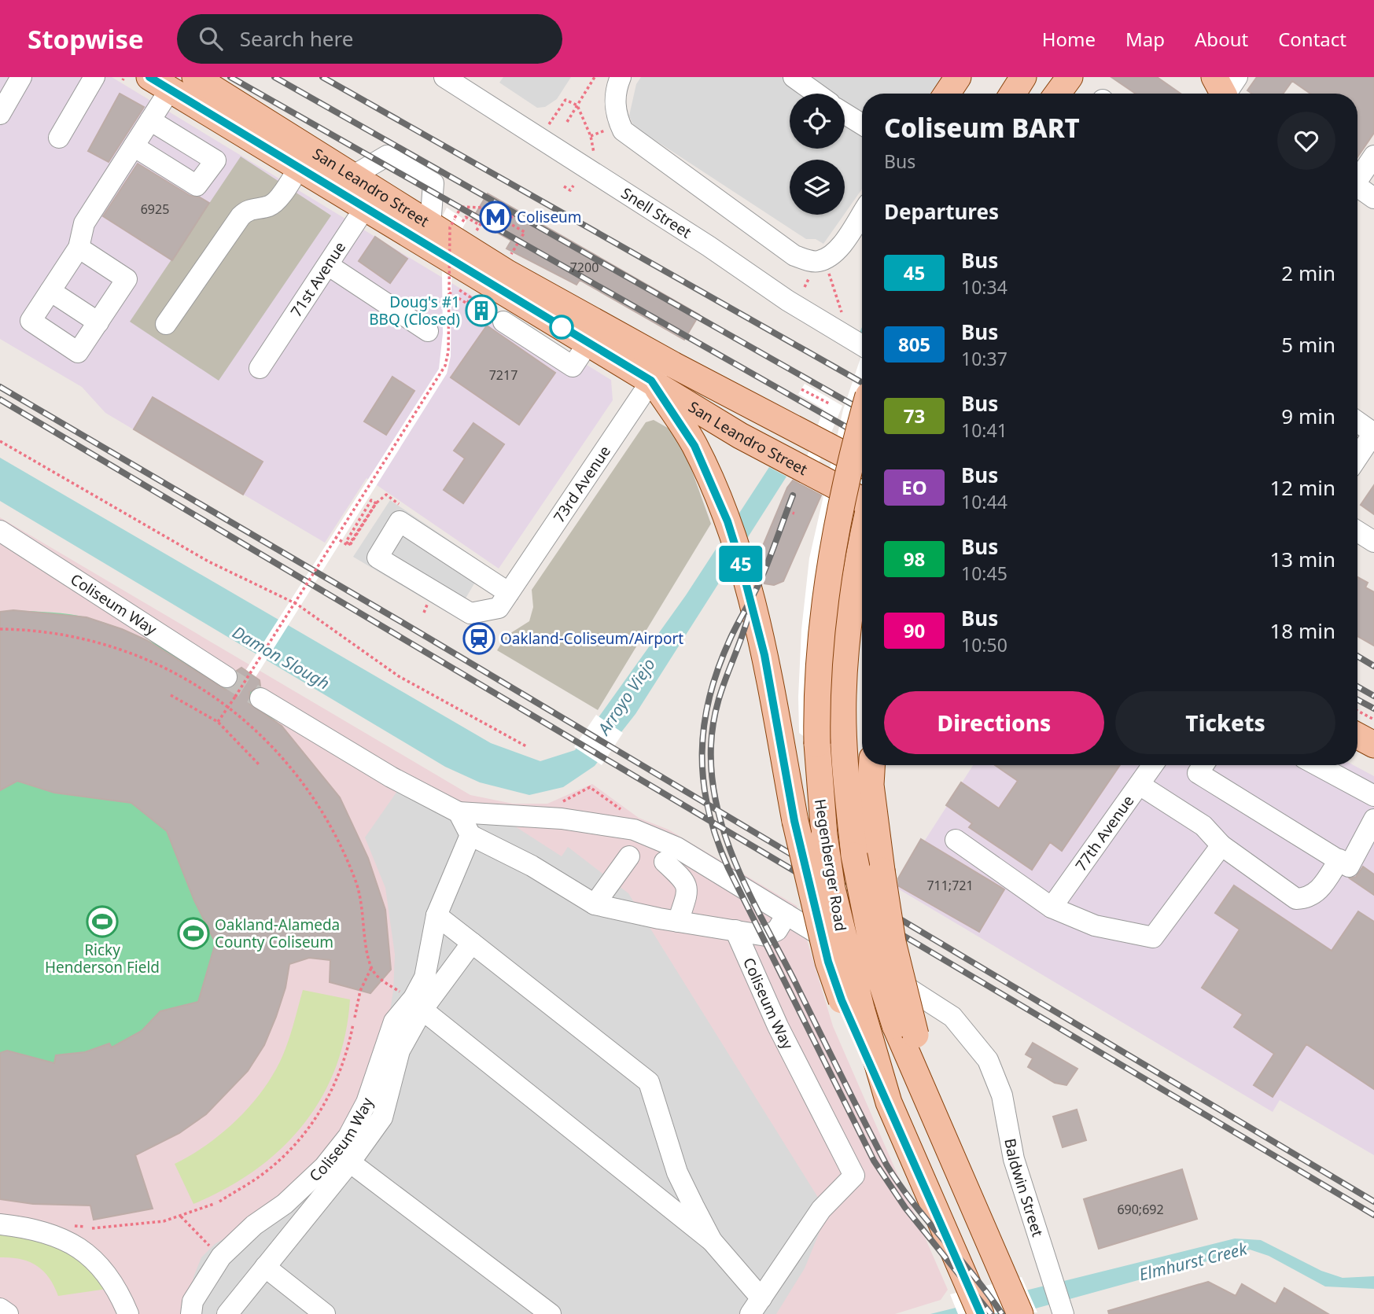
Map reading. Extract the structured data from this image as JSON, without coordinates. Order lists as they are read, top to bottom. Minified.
{"streets":{"main road":["San Leandro Street","Hegenberger Road"],"street":["Snell Street","71st Avenue","73rd Avenue","Coliseum Way","77th Avenue","Baldwin Street"]},"crossings":[["San Leandro Street","71st Avenue"],["San Leandro Street","73rd Avenue"]],"water":["Damon Slough","Arroyo Viejo","Elmhurst Creek"],"places":{"metro station":["Coliseum"],"building":["Doug's #1 BBQ (Closed)"],"station":["Oakland-Coliseum/Airport"],"sports":["Ricky Henderson Field","Oakland-Alameda County Coliseum"]},"lines":["bus line 45"],"house_numbers":["6925","7200","7217","711;721","690;692"],"page":{"header":"Stopwise","search":"Search here","nav":["Home","Map","About","Contact"],"on_map":"45","heading":[["Coliseum BART","Bus"],"Departures"],"list":[{"mark":"45","name":"Bus","note":"10:34","value":"2 min"},{"mark":"805","name":"Bus","note":"10:37","value":"5 min"},{"mark":"73","name":"Bus","note":"10:41","value":"9 min"},{"mark":"EO","name":"Bus","note":"10:44","value":"12 min"},{"mark":"98","name":"Bus","note":"10:45","value":"13 min"},{"mark":"90","name":"Bus","note":"10:50","value":"18 min"}],"buttons":["Directions","Tickets"]}}
